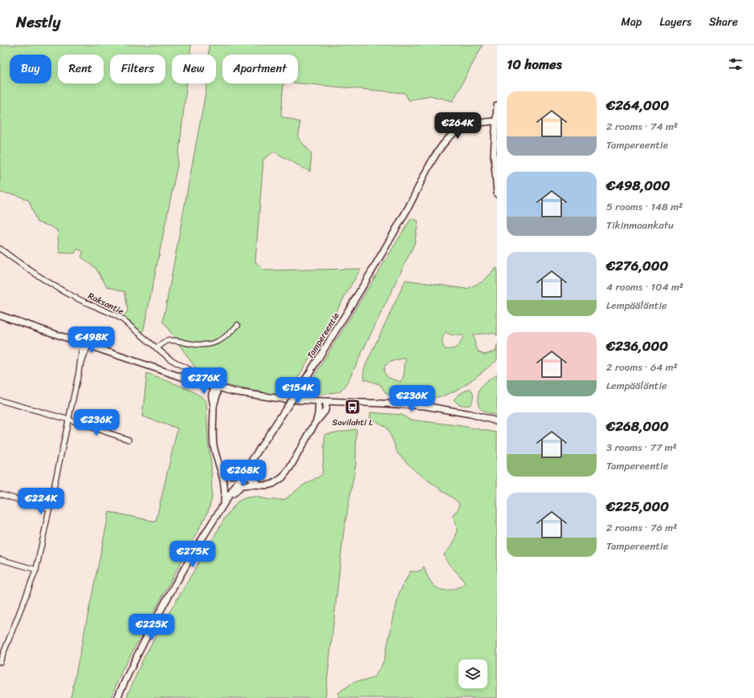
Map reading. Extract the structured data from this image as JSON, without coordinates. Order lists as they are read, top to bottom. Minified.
{"streets":{"main road":["Tampereentie"],"street":["Raksantie"]},"places":{"bus stop":["Savilahti L"]},"page":{"header":"Nestly","nav":["Map","Layers","Share"],"heading":"10 homes","chip":["Buy","Rent","Filters","New","Apartment"],"list":[{"name":"€264,000","note":"2 rooms · 74 m² · Tampereentie"},{"name":"€498,000","note":"5 rooms · 148 m² · Tikinmaankatu"},{"name":"€276,000","note":"4 rooms · 104 m² · Lempääläntie"},{"name":"€236,000","note":"2 rooms · 64 m² · Lempääläntie"},{"name":"€268,000","note":"3 rooms · 77 m² · Tampereentie"},{"name":"€225,000","note":"2 rooms · 76 m² · Tampereentie"}],"price":["€264K","€498K","€276K","€154K","€236K","€236K","€268K","€224K","€275K","€225K"]}}
